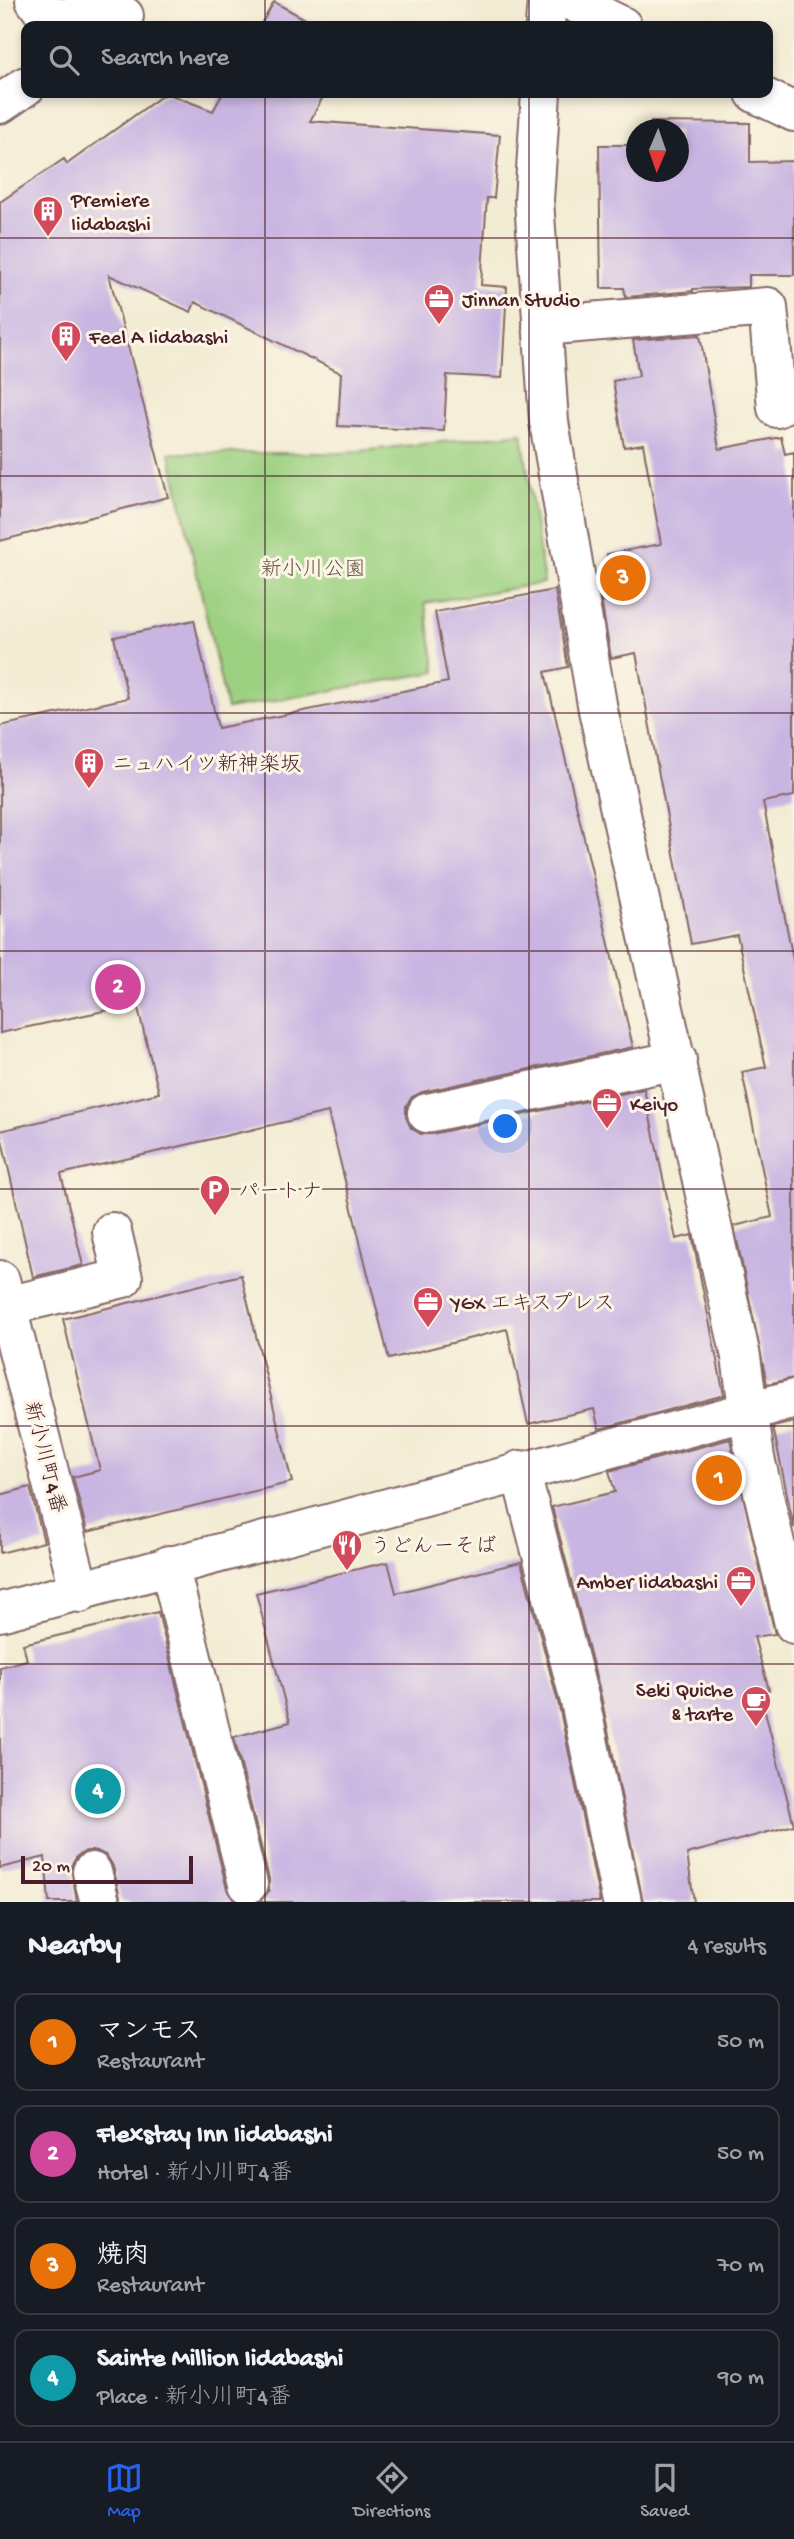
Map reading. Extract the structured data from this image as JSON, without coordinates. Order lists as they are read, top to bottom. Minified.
{"streets":{"street":["新小川町4番"]},"parks":["新小川公園"],"places":{"building":["Premiere Iidabashi","Feel A Iidabashi","ニュハイツ新神楽坂"],"office":["Jinnan Studio","Keiyo","YGX エキスプレス","Amber Iidabashi"],"parking":["パートナ"],"restaurant":["うどんーそば"],"cafe":["Seki Quiche & tarte"]},"scale_bar":"20 m","north":"bottom","page":{"search":"Search here","pins":["3","2","1","4"],"scale":"20 m","heading":["Nearby","4 results"],"list":[{"mark":"1","name":"マンモス","note":"Restaurant","value":"50 m"},{"mark":"2","name":"Flexstay Inn Iidabashi","note":"Hotel · 新小川町4番","value":"50 m"},{"mark":"3","name":"焼肉","note":"Restaurant","value":"70 m"},{"mark":"4","name":"Sainte Million Iidabashi","note":"Place · 新小川町4番","value":"90 m"}],"nav":["Map","Directions","Saved"]}}
